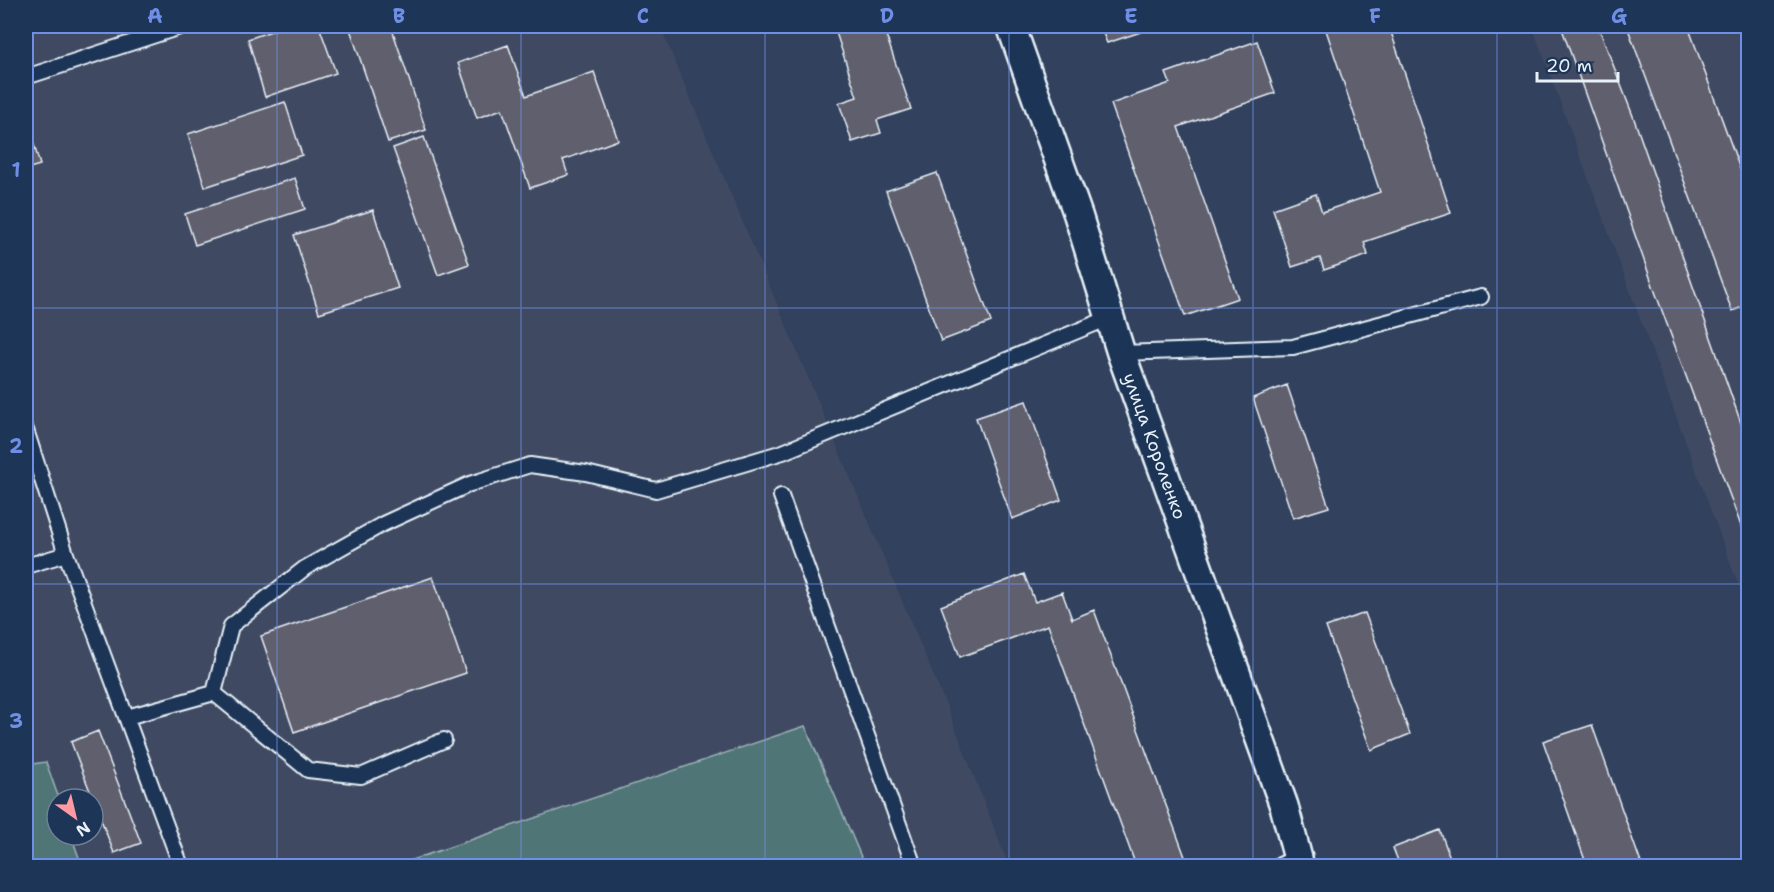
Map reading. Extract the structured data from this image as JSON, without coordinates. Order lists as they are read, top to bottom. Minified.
{"streets":{"street":["улица Короленко"]},"scale_bar":"20 m","north":"bottom right","grid":{"columns":["A","B","C","D","E","F","G"],"rows":["1","2","3"]}}
